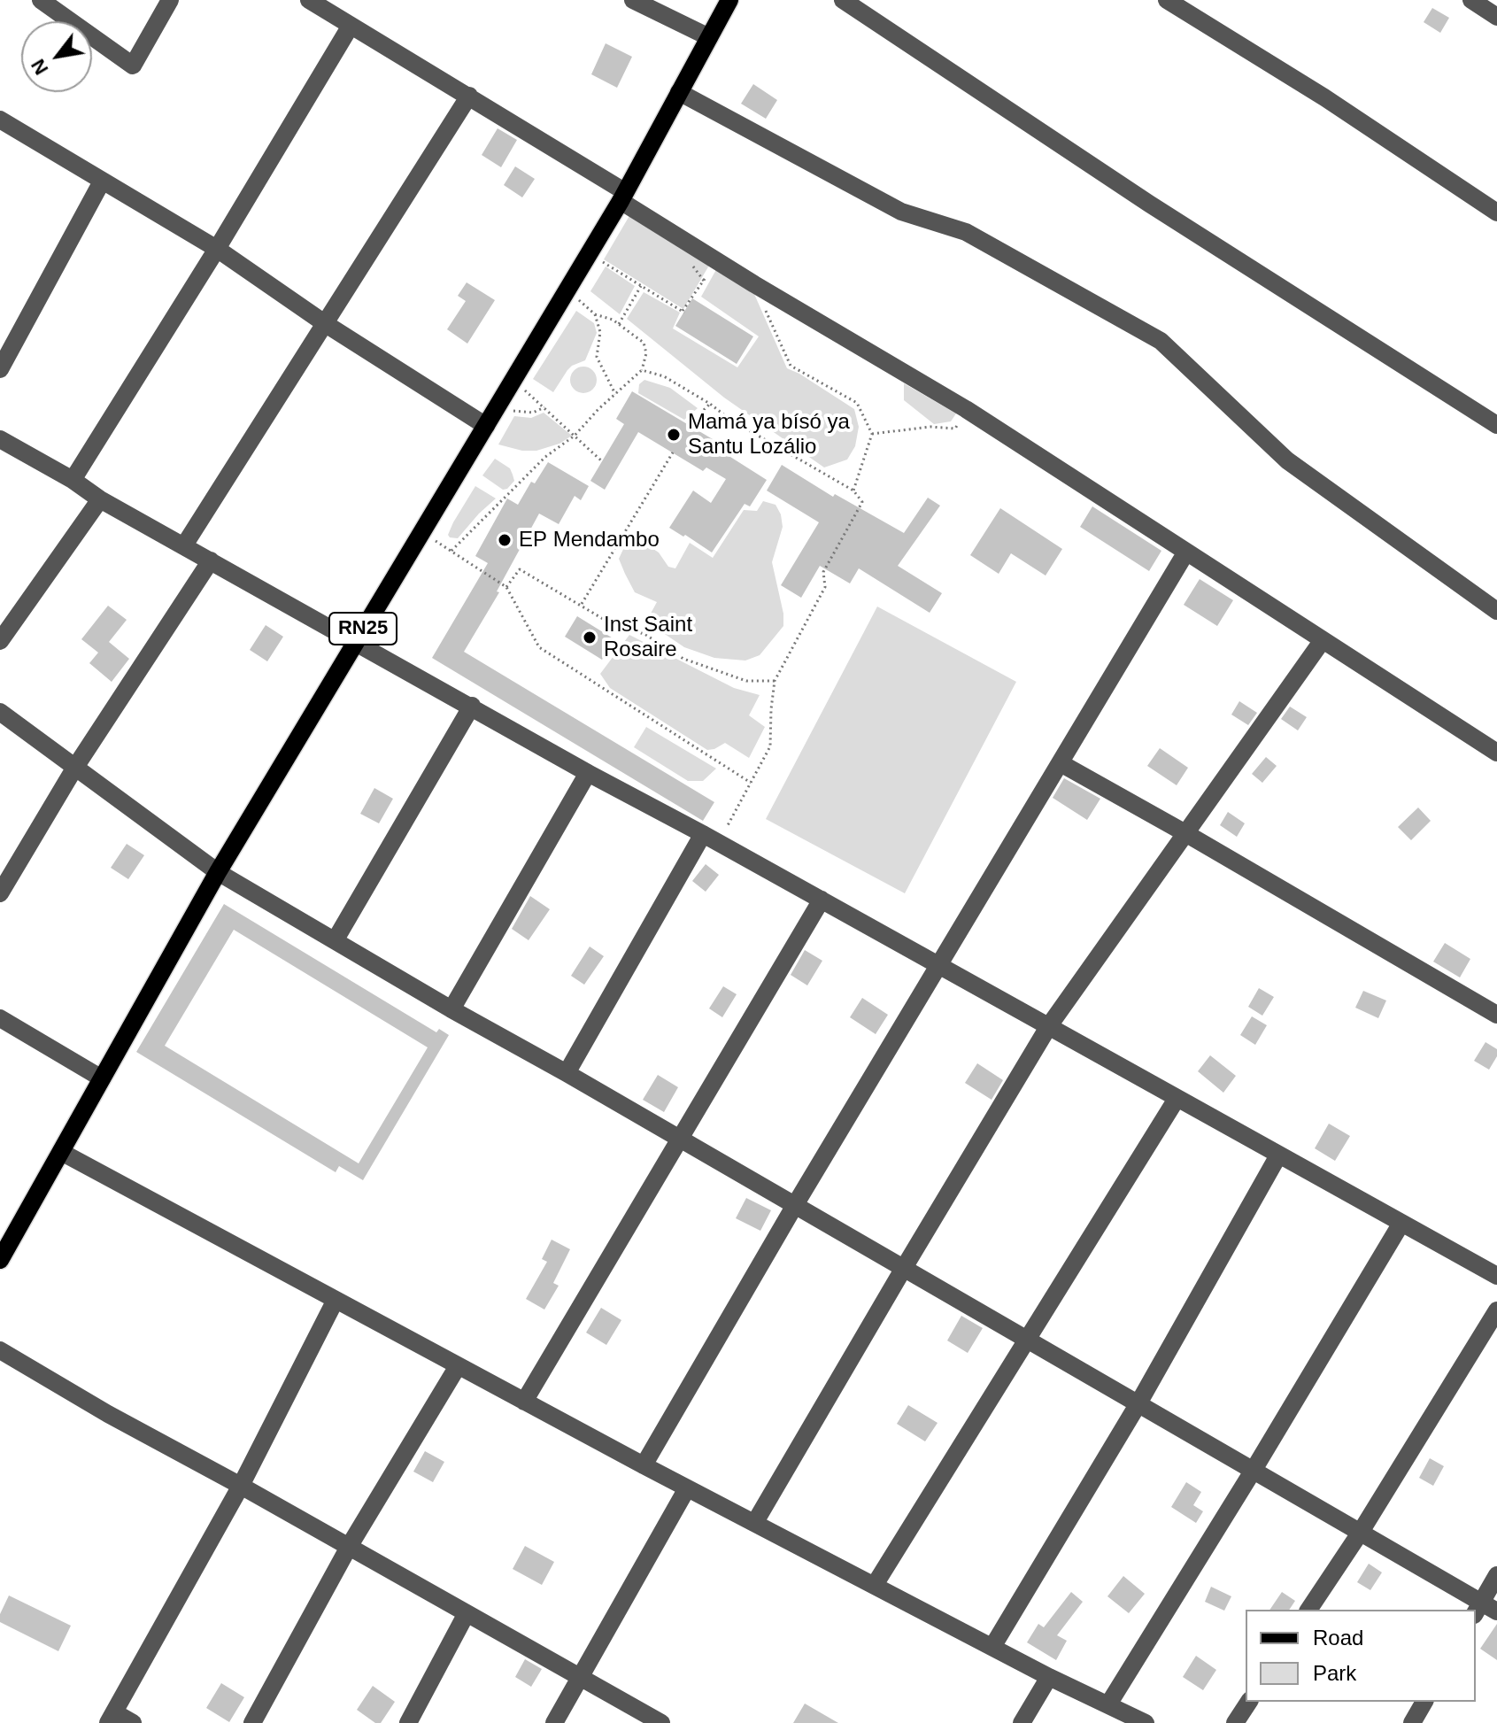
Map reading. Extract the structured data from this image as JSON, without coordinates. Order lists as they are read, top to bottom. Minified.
{"streets":{"main road":["RN25"]},"places":["Mamá ya bísó ya Santu Lozálio","EP Mendambo","Inst Saint Rosaire"],"legend":["Road","Park"],"north":"bottom left"}
